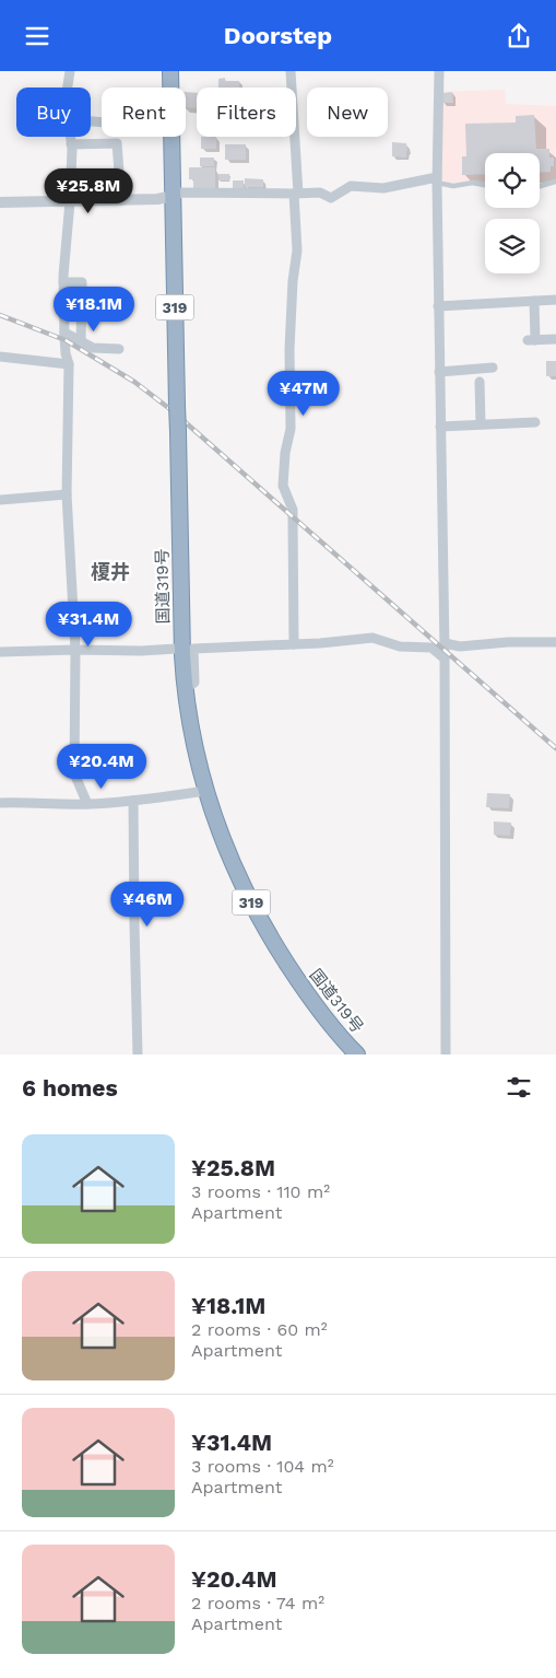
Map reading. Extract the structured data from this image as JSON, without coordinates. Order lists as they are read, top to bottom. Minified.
{"streets":{"highway":["319","国道319号"]},"districts":["榎井"],"page":{"header":"Doorstep","chip":["Buy","Rent","Filters","New"],"price":["¥25.8M","¥18.1M","¥47M","¥31.4M","¥20.4M","¥46M"],"heading":"6 homes","list":[{"name":"¥25.8M","note":"3 rooms · 110 m² · Apartment"},{"name":"¥18.1M","note":"2 rooms · 60 m² · Apartment"},{"name":"¥31.4M","note":"3 rooms · 104 m² · Apartment"},{"name":"¥20.4M","note":"2 rooms · 74 m² · Apartment"}]}}
